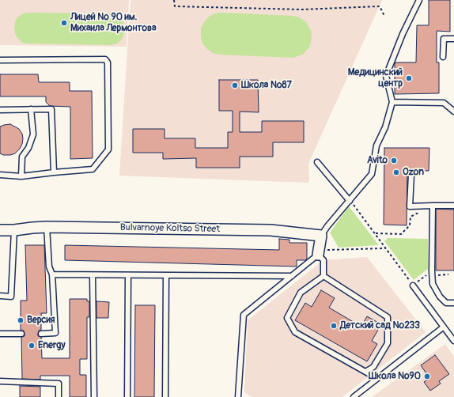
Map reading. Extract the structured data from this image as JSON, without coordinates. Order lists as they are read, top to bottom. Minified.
{"streets":{"street":["Bulvarnoye Koltso Street"]},"places":["Лицей № 90 им. Михаила Лермонтова","Медицинский центр","Школа №87","Avito","Ozon","Версия","Детский сад №233","Energy","Школа №90"]}
